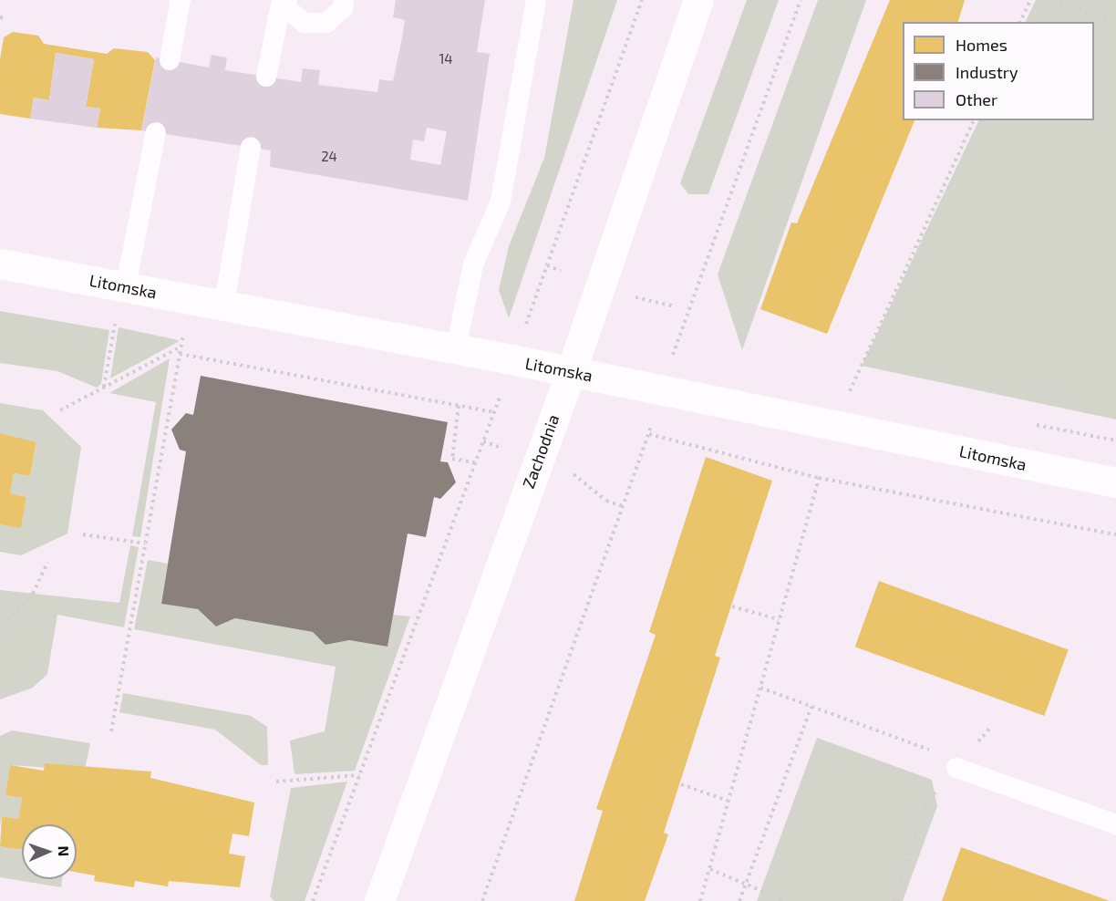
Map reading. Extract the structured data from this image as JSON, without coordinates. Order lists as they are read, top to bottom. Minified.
{"streets":{"street":["Litomska","Zachodnia"]},"crossings":[["Litomska","Zachodnia"]],"house_numbers":["14","24"],"legend":["Homes","Industry","Other"],"north":"right"}
